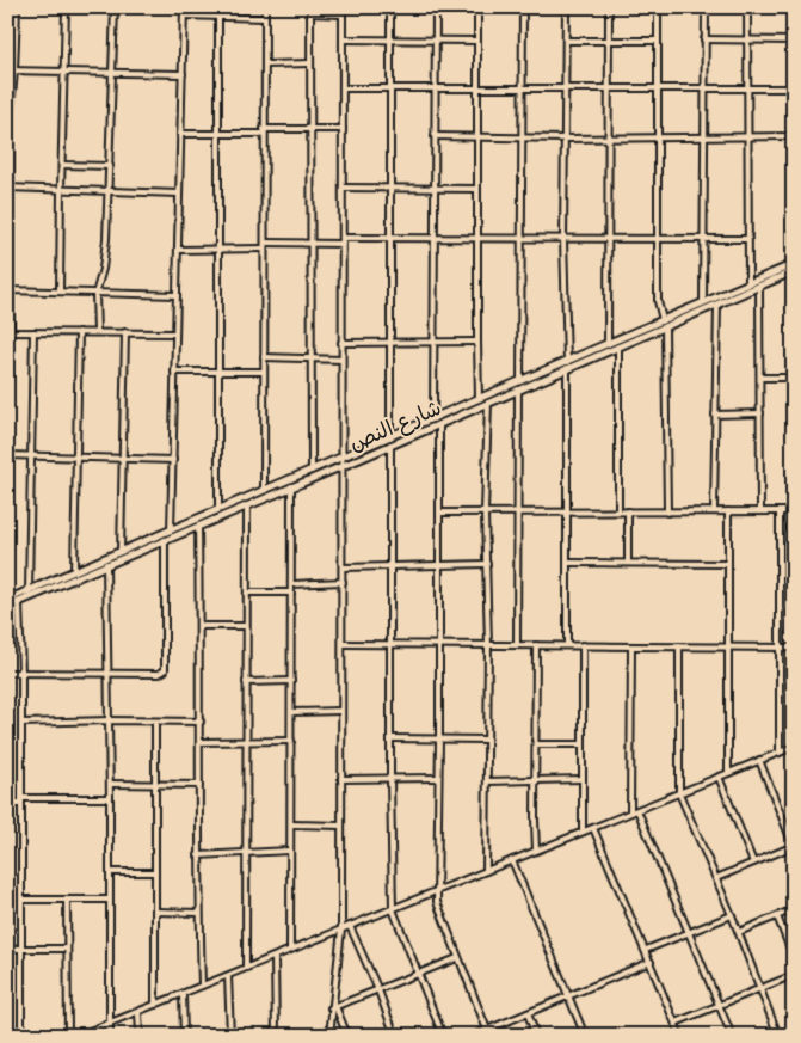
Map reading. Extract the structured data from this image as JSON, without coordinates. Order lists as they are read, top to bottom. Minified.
{"streets":{"main road":["شارع النص"]}}
